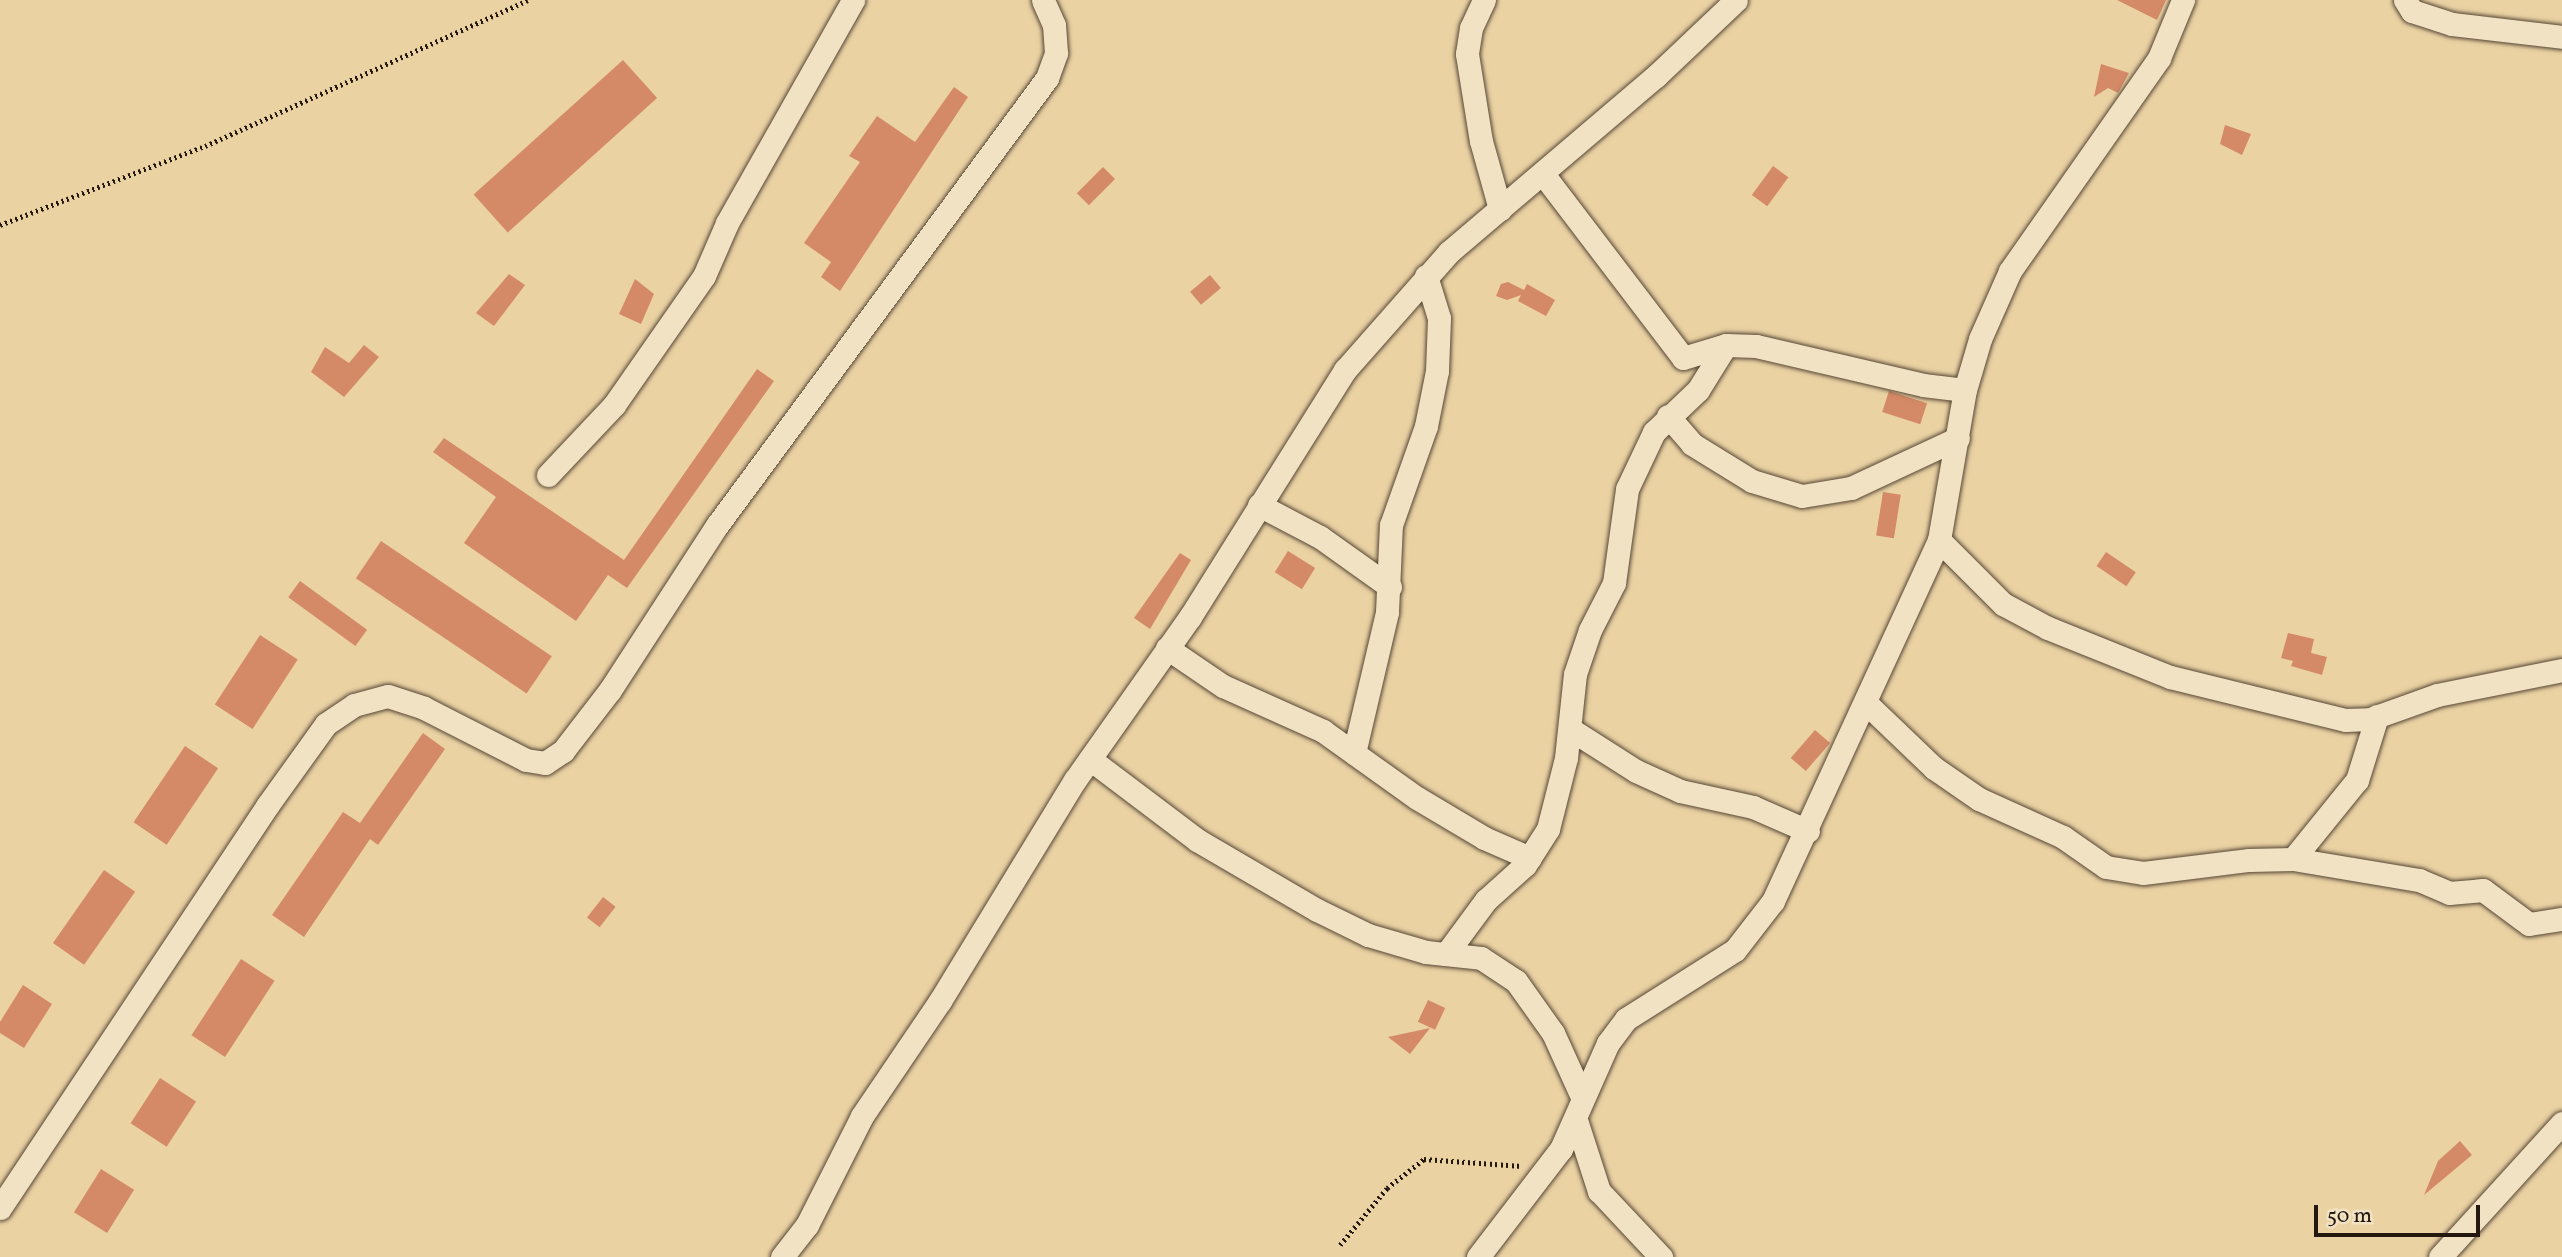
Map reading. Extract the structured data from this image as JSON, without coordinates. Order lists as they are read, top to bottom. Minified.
{"scale_bar":"50 m"}
